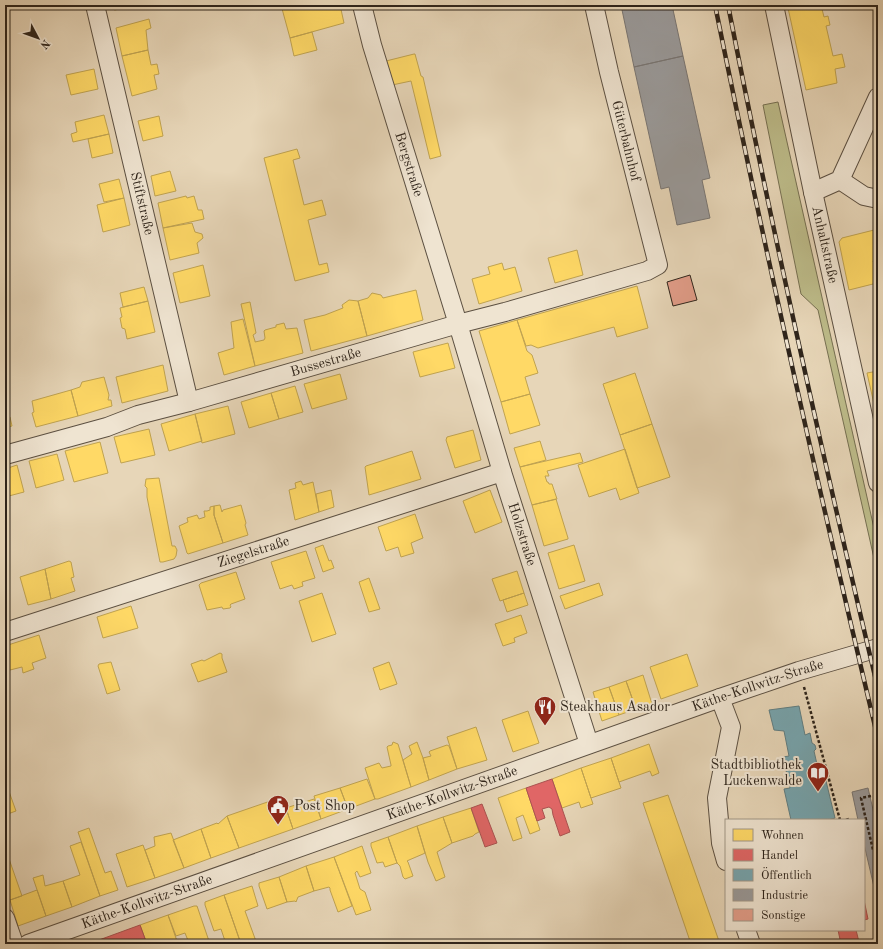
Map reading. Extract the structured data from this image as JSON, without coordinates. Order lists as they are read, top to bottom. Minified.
{"streets":{"street":["Güterbahnhof","Bergstraße","Stiftstraße","Anhaltstraße","Bussestraße","Holzstraße","Ziegelstraße","Käthe-Kollwitz-Straße"]},"crossings":[["Güterbahnhof","Bussestraße"],["Bergstraße","Bussestraße"],["Bergstraße","Holzstraße"],["Stiftstraße","Bussestraße"],["Bussestraße","Holzstraße"],["Holzstraße","Ziegelstraße"],["Holzstraße","Käthe-Kollwitz-Straße"]],"places":{"restaurant":["Steakhaus Asador"],"library":["Stadtbibliothek Luckenwalde"],"public building":["Post Shop"]},"legend":["Wohnen","Handel","Öffentlich","Industrie","Sonstige"],"north":"bottom right"}
